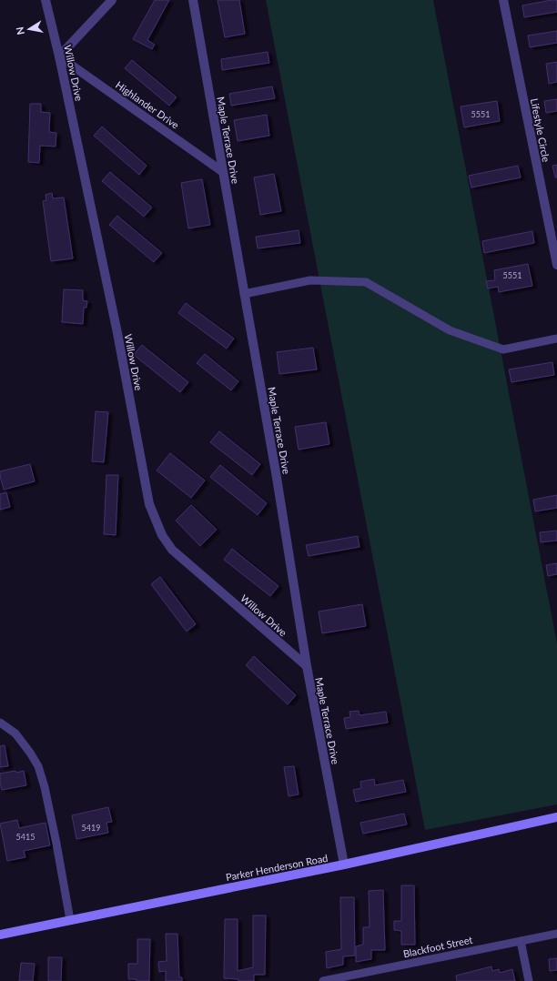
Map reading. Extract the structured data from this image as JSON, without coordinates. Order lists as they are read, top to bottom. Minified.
{"streets":{"street":["Willow Drive","Highlander Drive","Lifestyle Circle","Maple Terrace Drive","Parker Henderson Road"],"lane":["Blackfoot Street"]},"crossings":[["Willow Drive","Highlander Drive"],["Willow Drive","Maple Terrace Drive"],["Highlander Drive","Maple Terrace Drive"],["Maple Terrace Drive","Parker Henderson Road"]],"house_numbers":["5551","5551","5419","5415"],"north":"left"}
